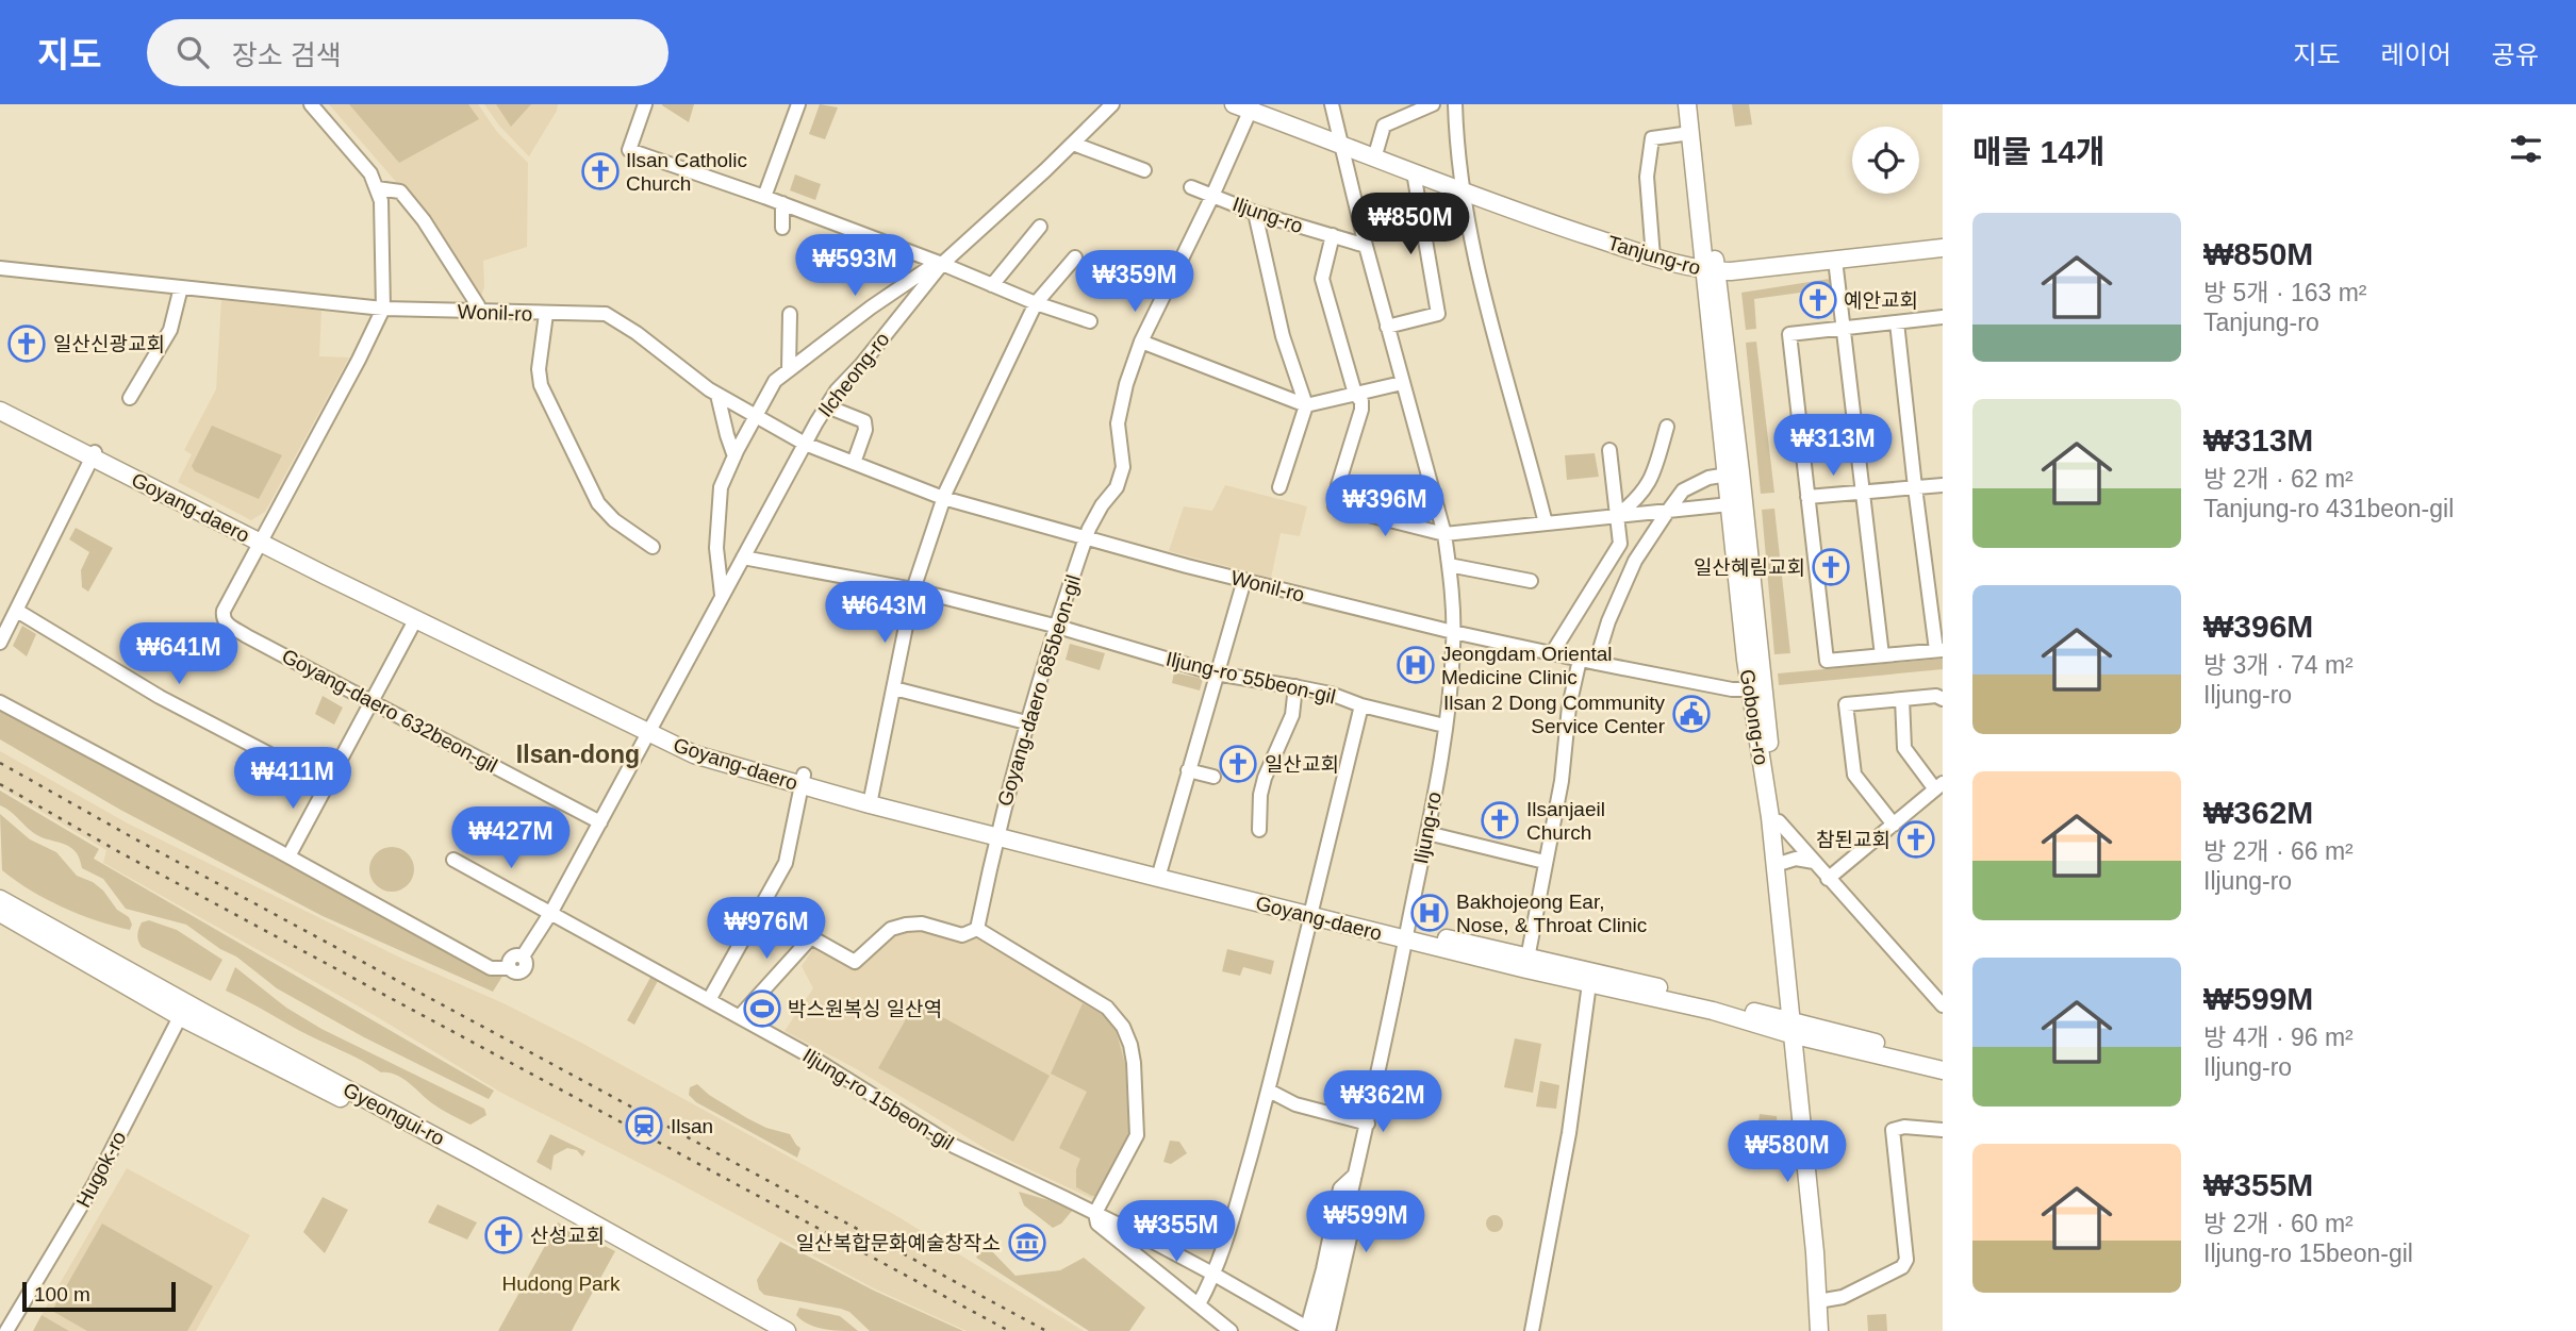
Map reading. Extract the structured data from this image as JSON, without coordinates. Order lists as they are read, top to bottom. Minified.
{"streets":{"main road":["Tanjung-ro","Goyang-daero","Gobong-ro","Gyeongui-ro"],"street":["Iljung-ro","Wonil-ro","Ilcheong-ro","Iljung-ro 55beon-gil","Goyang-daero 685beon-gil","Goyang-daero 632beon-gil","Iljung-ro 15beon-gil","Hugok-ro"]},"crossings":[["Iljung-ro","Tanjung-ro"],["Iljung-ro","Wonil-ro"],["Iljung-ro","Goyang-daero"],["Iljung-ro","Iljung-ro 55beon-gil"],["Iljung-ro","Goyang-daero 685beon-gil"],["Iljung-ro","Iljung-ro 15beon-gil"],["Tanjung-ro","Goyang-daero 685beon-gil"],["Tanjung-ro","Gobong-ro"],["Wonil-ro","Ilcheong-ro"],["Wonil-ro","Goyang-daero 685beon-gil"],["Wonil-ro","Gobong-ro"],["Ilcheong-ro","Goyang-daero"],["Ilcheong-ro","Iljung-ro 55beon-gil"],["Ilcheong-ro","Goyang-daero 632beon-gil"],["Ilcheong-ro","Iljung-ro 15beon-gil"],["Goyang-daero","Iljung-ro 55beon-gil"],["Goyang-daero","Goyang-daero 685beon-gil"],["Goyang-daero","Goyang-daero 632beon-gil"],["Goyang-daero","Gobong-ro"],["Goyang-daero","Iljung-ro 15beon-gil"],["Iljung-ro 55beon-gil","Goyang-daero 685beon-gil"],["Gyeongui-ro","Hugok-ro"]],"districts":["Ilsan-dong"],"parks":["Hudong Park"],"places":{"church":["Ilsan Catholic Church","예안교회","일산신광교회","일산혜림교회","일산교회","Ilsanjaeil Church","참된교회","산성교회"],"hospital":["Jeongdam Oriental Medicine Clinic","Bakhojeong Ear, Nose, & Throat Clinic"],"public building":["Ilsan 2 Dong Community Service Center"],"sports":["박스원복싱 일산역"],"station":["Ilsan"],"museum":["일산복합문화예술창작소"]},"scale_bar":"100 m","page":{"header":"지도","search":"장소 검색","nav":["지도","레이어","공유"],"heading":"매물 14개","price":["₩850M","₩593M","₩359M","₩313M","₩396M","₩643M","₩641M","₩411M","₩427M","₩976M","₩362M","₩580M","₩599M","₩355M"],"list":[{"name":"₩850M","note":"방 5개 · 163 m² · Tanjung-ro"},{"name":"₩313M","note":"방 2개 · 62 m² · Tanjung-ro 431beon-gil"},{"name":"₩396M","note":"방 3개 · 74 m² · Iljung-ro"},{"name":"₩362M","note":"방 2개 · 66 m² · Iljung-ro"},{"name":"₩599M","note":"방 4개 · 96 m² · Iljung-ro"},{"name":"₩355M","note":"방 2개 · 60 m² · Iljung-ro 15beon-gil"}],"scale":"100 m"}}
